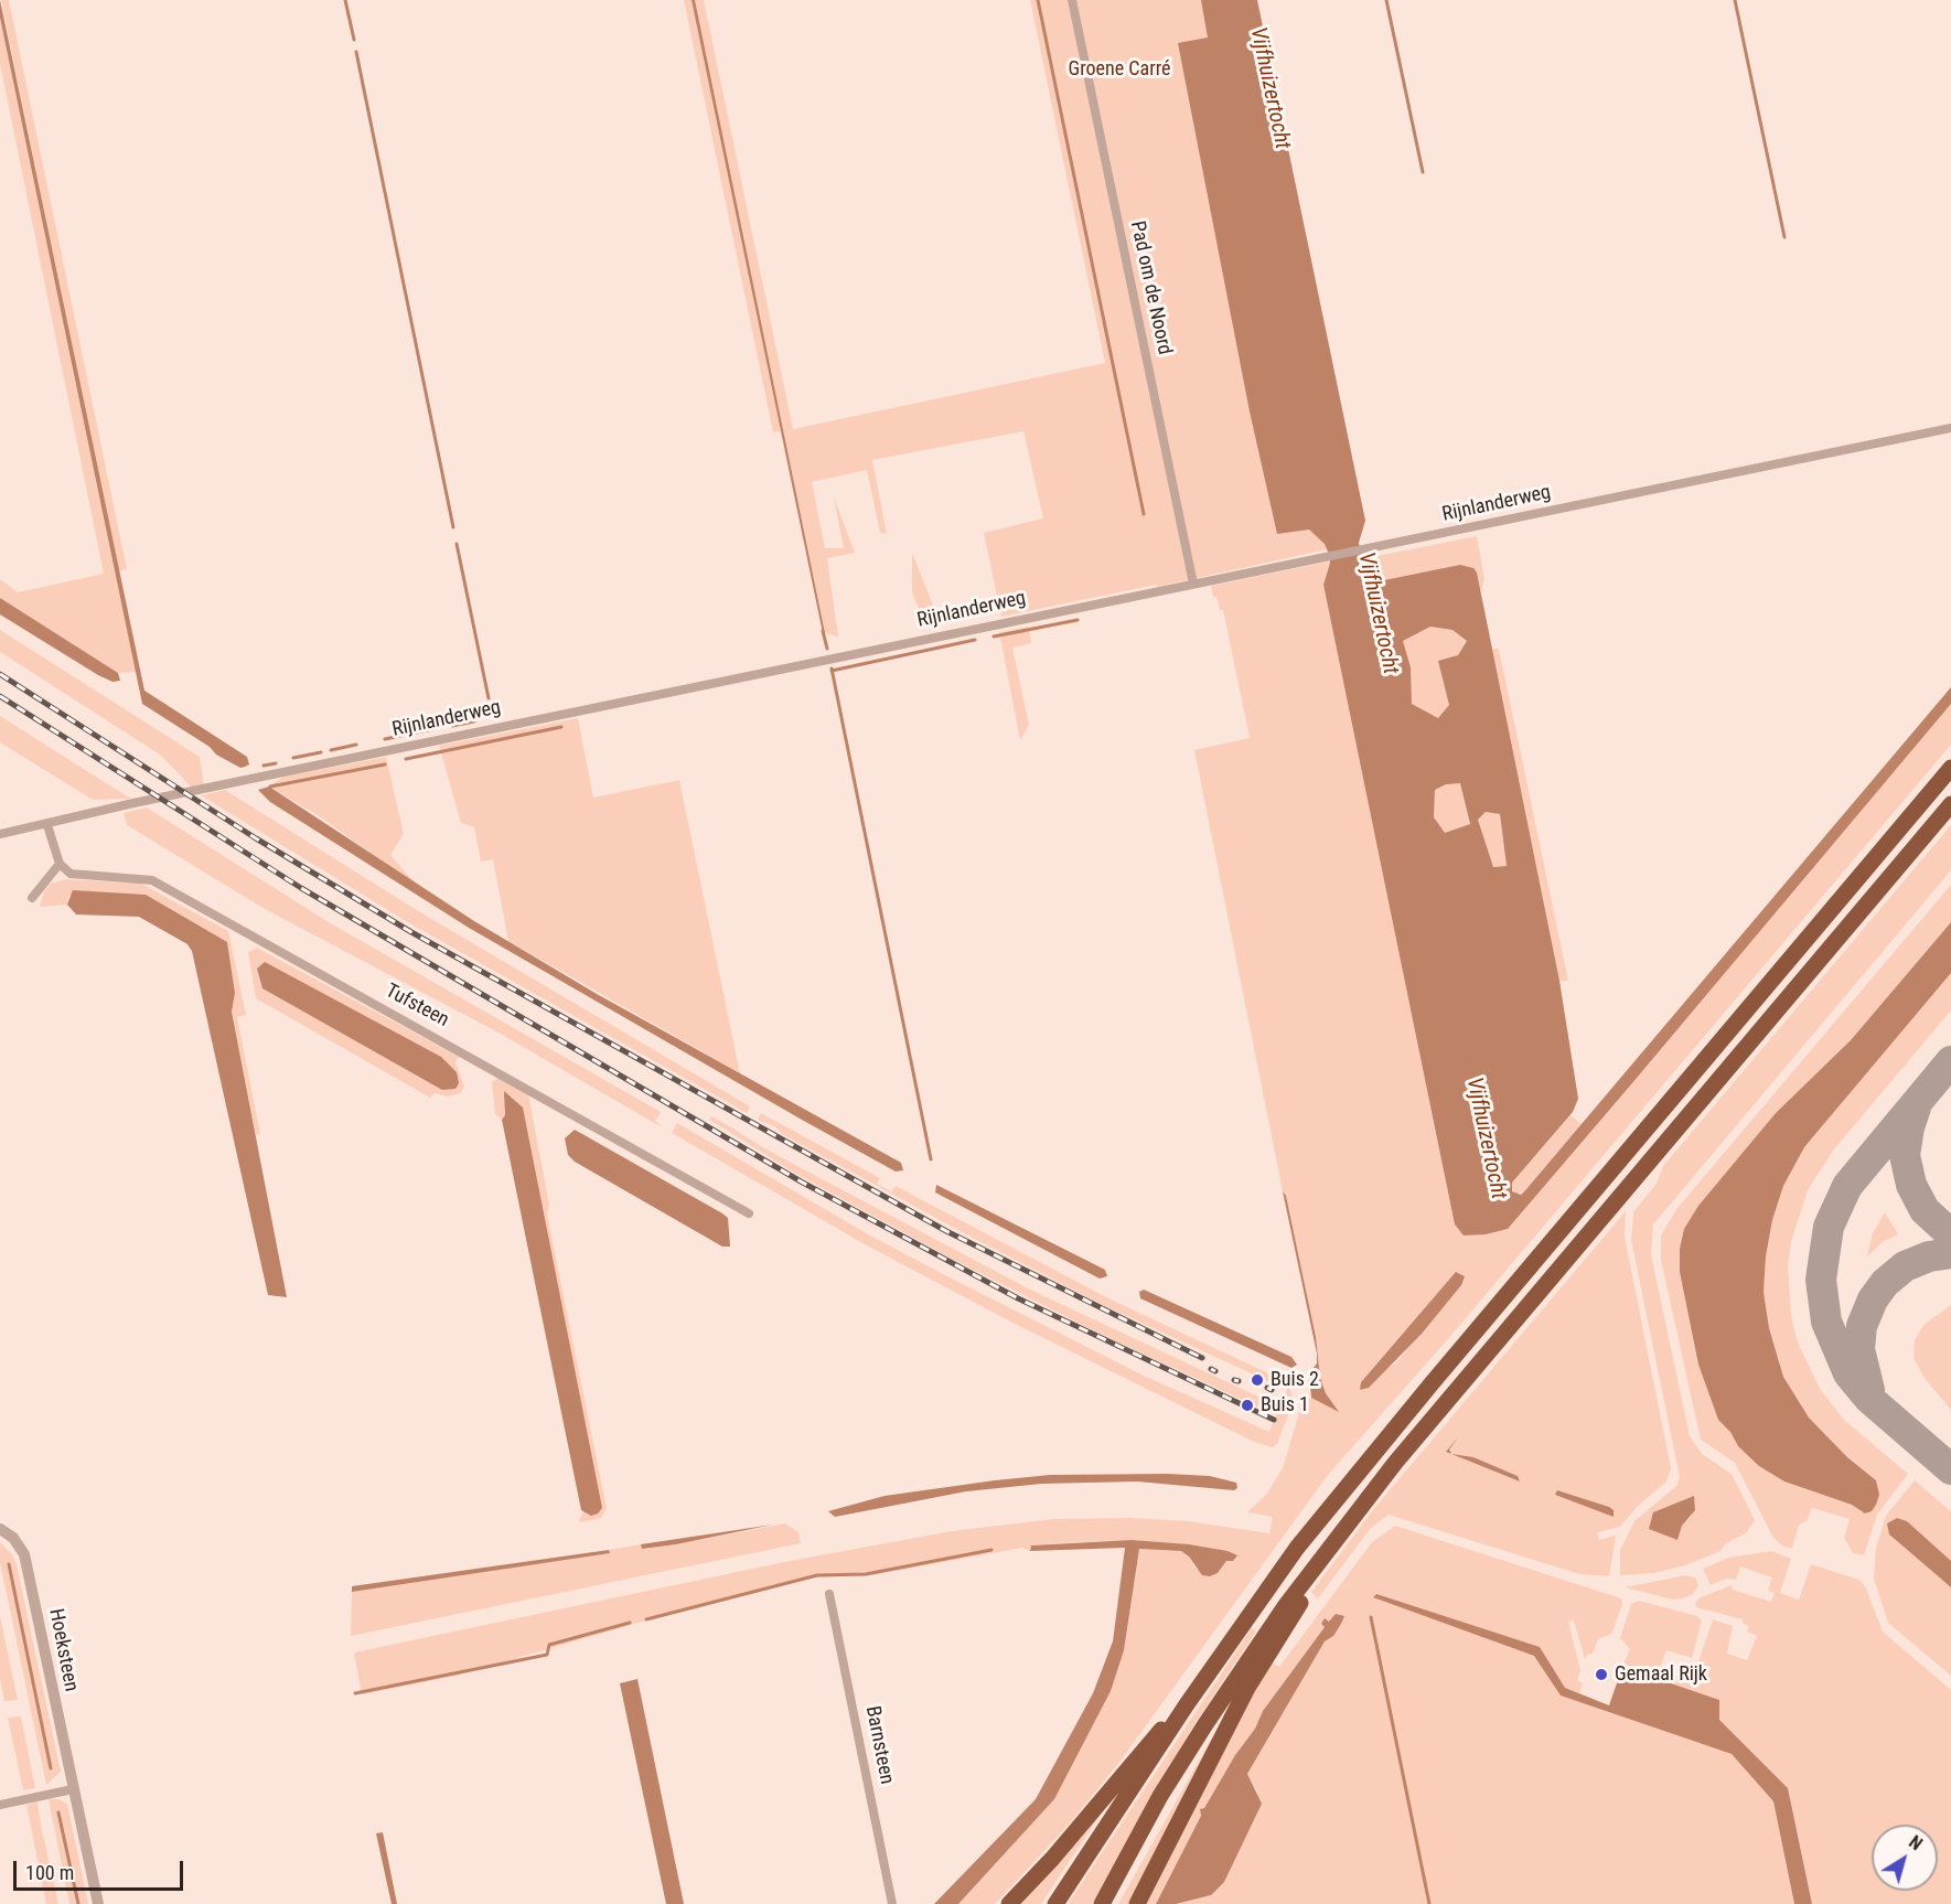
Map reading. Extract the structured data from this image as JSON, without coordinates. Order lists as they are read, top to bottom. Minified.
{"streets":{"street":["Pad om de Noord","Rijnlanderweg","Tufsteen","Hoeksteen","Barnsteen"]},"crossings":[["Pad om de Noord","Rijnlanderweg"]],"water":["Vijfhuizertocht"],"parks":["Groene Carré"],"places":["Buis 2","Buis 1","Gemaal Rijk"],"scale_bar":"100 m","north":"top right"}
